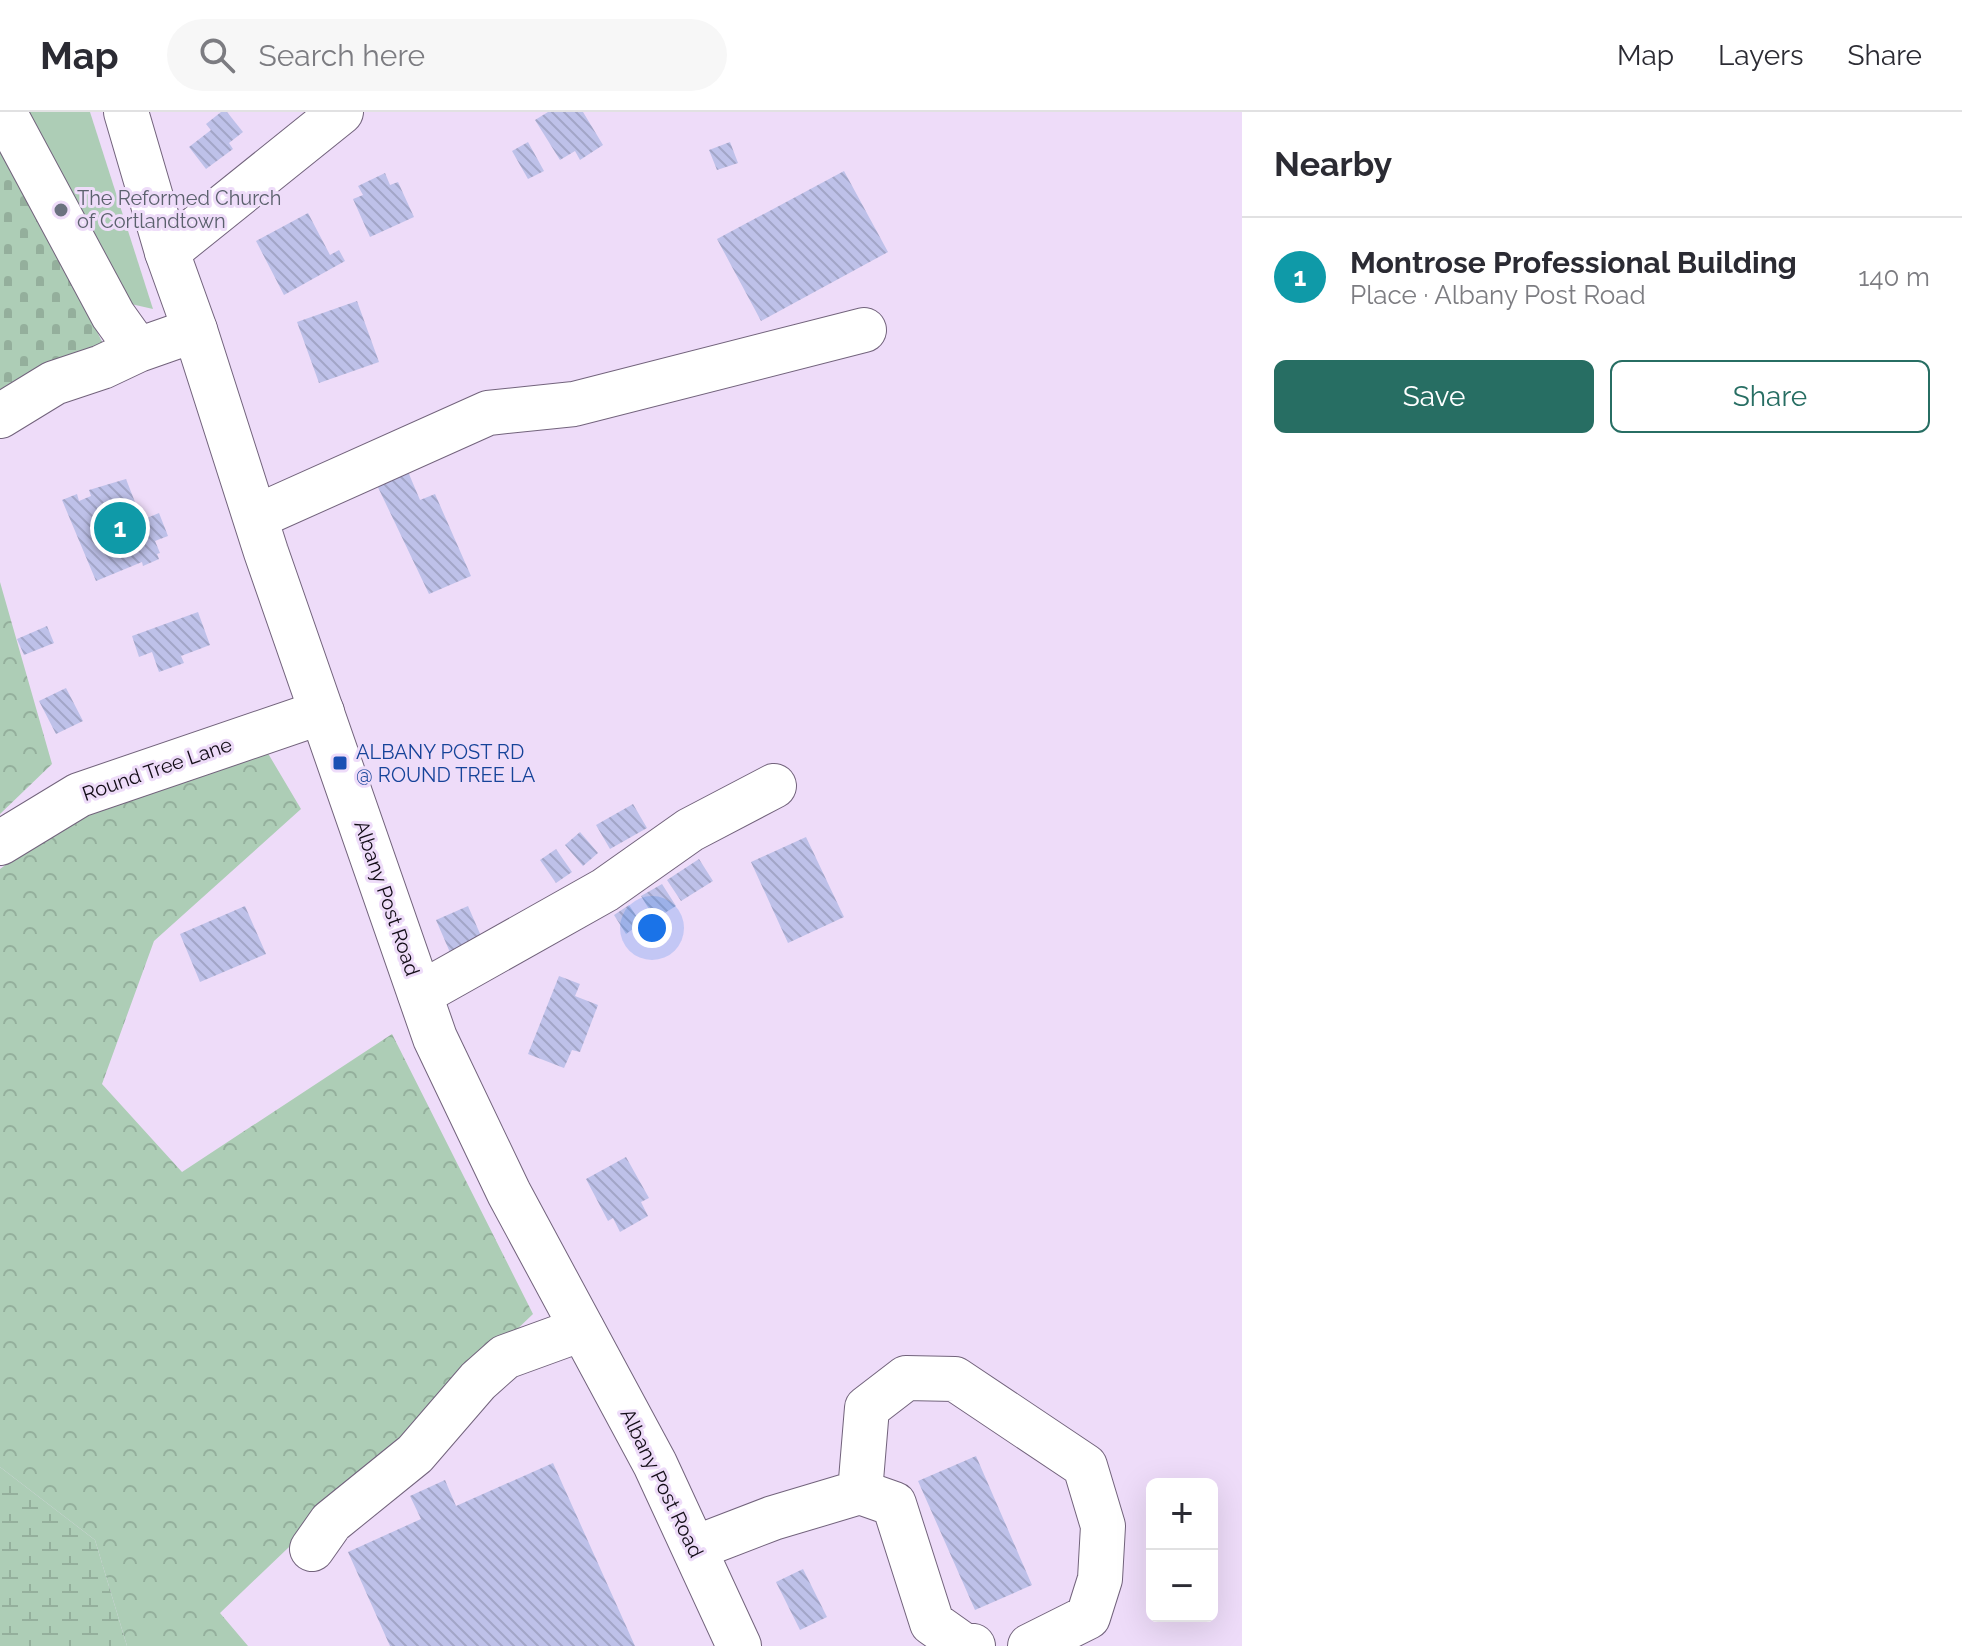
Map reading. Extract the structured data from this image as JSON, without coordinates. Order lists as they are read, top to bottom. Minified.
{"streets":{"main road":["Round Tree Lane","Albany Post Road"]},"crossings":[["Round Tree Lane","Albany Post Road"]],"places":{"other":["The Reformed Church of Cortlandtown"],"transit":["ALBANY POST RD @ ROUND TREE LA"]},"page":{"header":"Map","search":"Search here","nav":["Map","Layers","Share"],"heading":"Nearby","list":[{"mark":"1","name":"Montrose Professional Building","note":"Place · Albany Post Road","value":"140 m"}],"buttons":["Save","Share"],"pins":"1","map_buttons":["+","−"]}}
